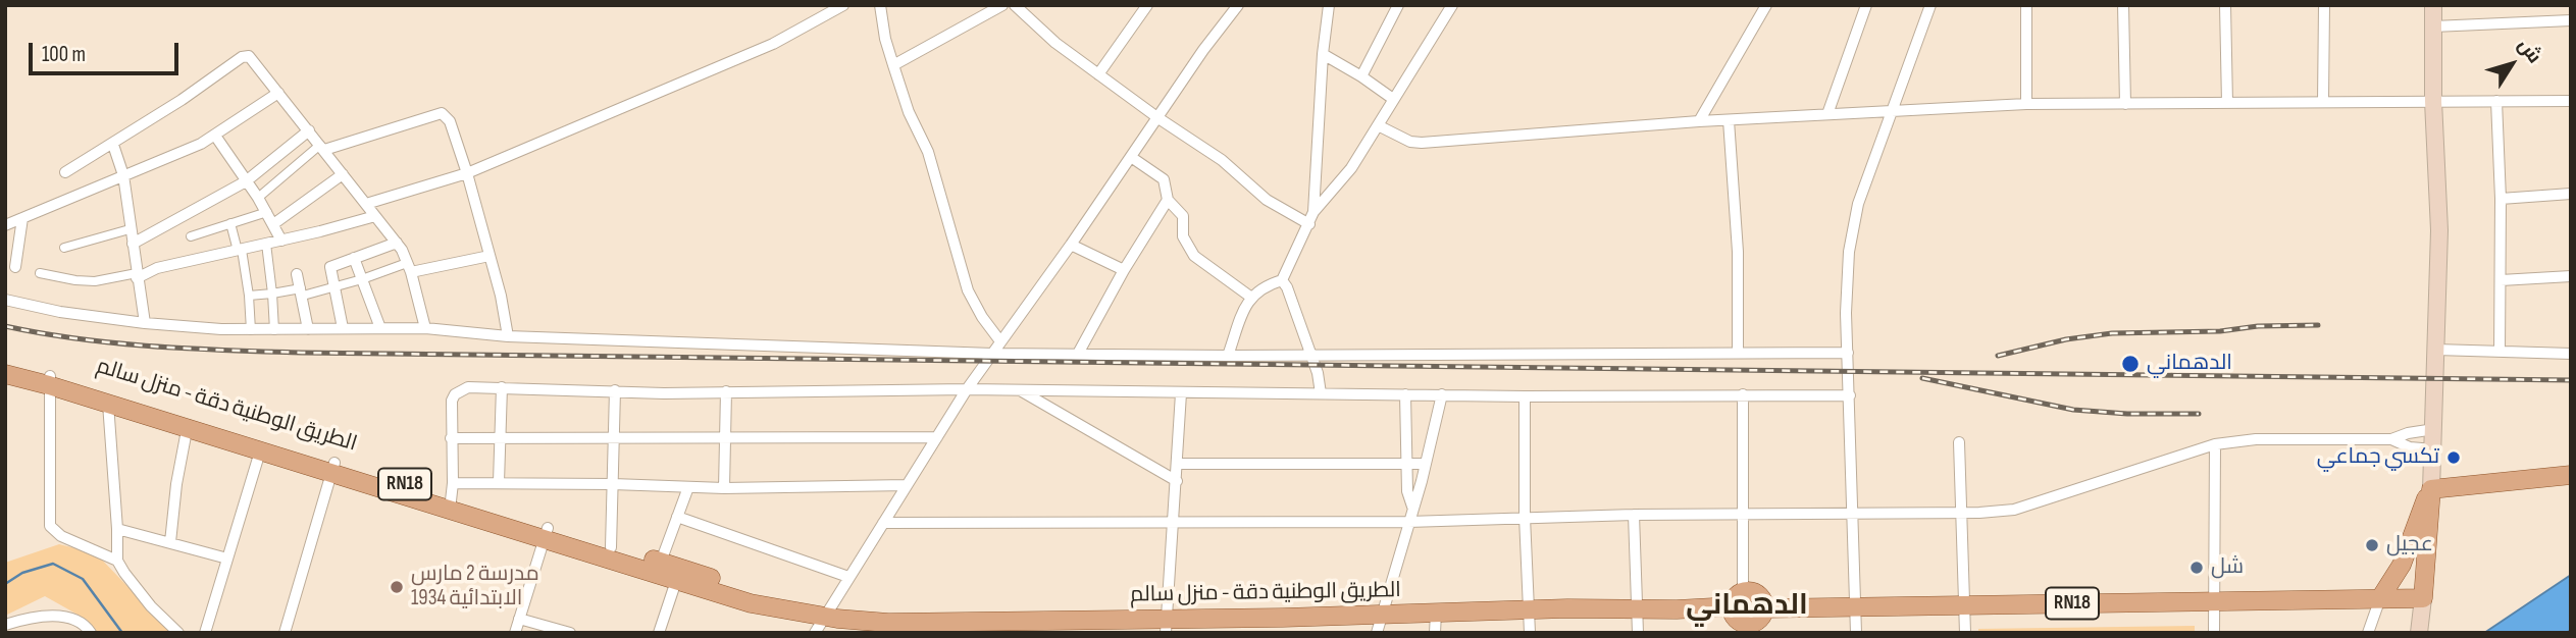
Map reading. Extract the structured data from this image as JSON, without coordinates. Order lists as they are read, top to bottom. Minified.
{"streets":{"main road":["الطريق الوطنية دقة - منزل سالم","RN18"]},"crossings":[["الطريق الوطنية دقة - منزل سالم","RN18"]],"districts":["الدهماني"],"places":["الدهماني","تكسي جماعي","عجيل","شل","مدرسة 2 مارس 1934 الابتدائية"],"scale_bar":"100 m","north":"top right"}
